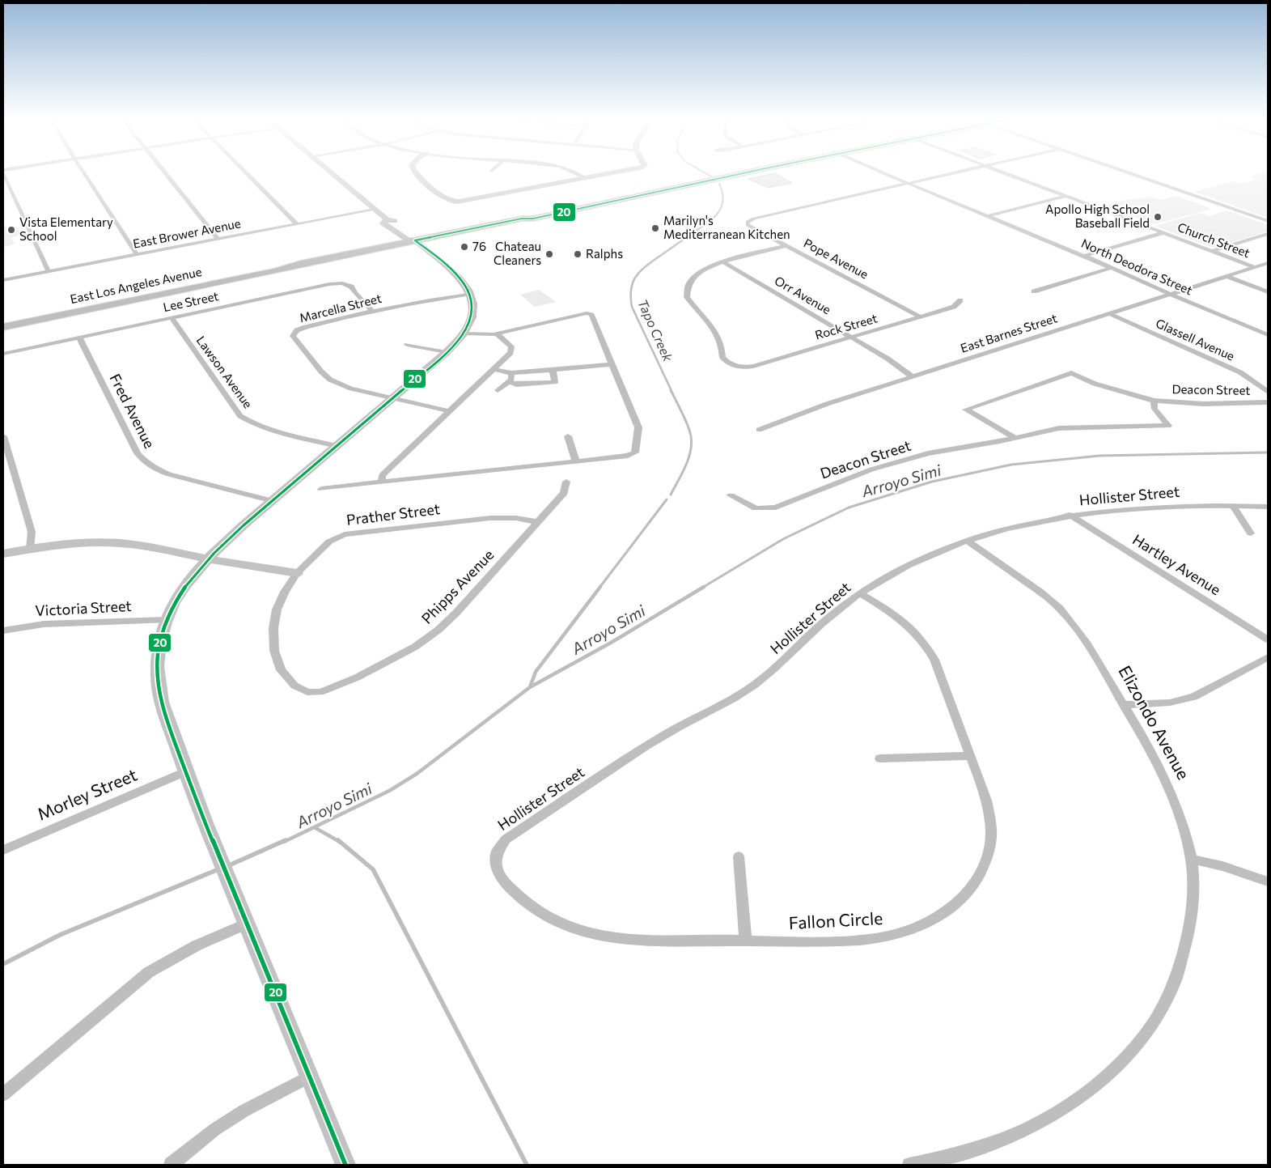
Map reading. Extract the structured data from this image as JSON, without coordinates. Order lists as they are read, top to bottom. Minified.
{"streets":{"main road":["East Los Angeles Avenue"],"street":["East Brower Avenue","Church Street","Pope Avenue","North Deodora Street","Orr Avenue","Lee Street","Marcella Street","Rock Street","East Barnes Street","Glassell Avenue","Lawson Avenue","Deacon Street","Fred Avenue","Hollister Street","Prather Street","Hartley Avenue","Phipps Avenue","Victoria Street","Elizondo Avenue","Morley Street","Fallon Circle"]},"crossings":[["Church Street","East Barnes Street"],["Pope Avenue","North Deodora Street"],["Pope Avenue","Rock Street"],["North Deodora Street","East Barnes Street"],["Orr Avenue","Rock Street"],["Orr Avenue","East Barnes Street"],["Lee Street","Marcella Street"],["Lee Street","Lawson Avenue"],["Lee Street","Fred Avenue"],["East Barnes Street","Glassell Avenue"],["Hollister Street","Hartley Avenue"],["Hollister Street","Elizondo Avenue"],["Hollister Street","Fallon Circle"],["Prather Street","Phipps Avenue"]],"water":["Tapo Creek","Arroyo Simi"],"places":["Apollo High School Baseball Field","Marilyn's Mediterranean Kitchen","Vista Elementary School","76","Chateau Cleaners","Ralphs"],"lines":["transit line 20"]}
